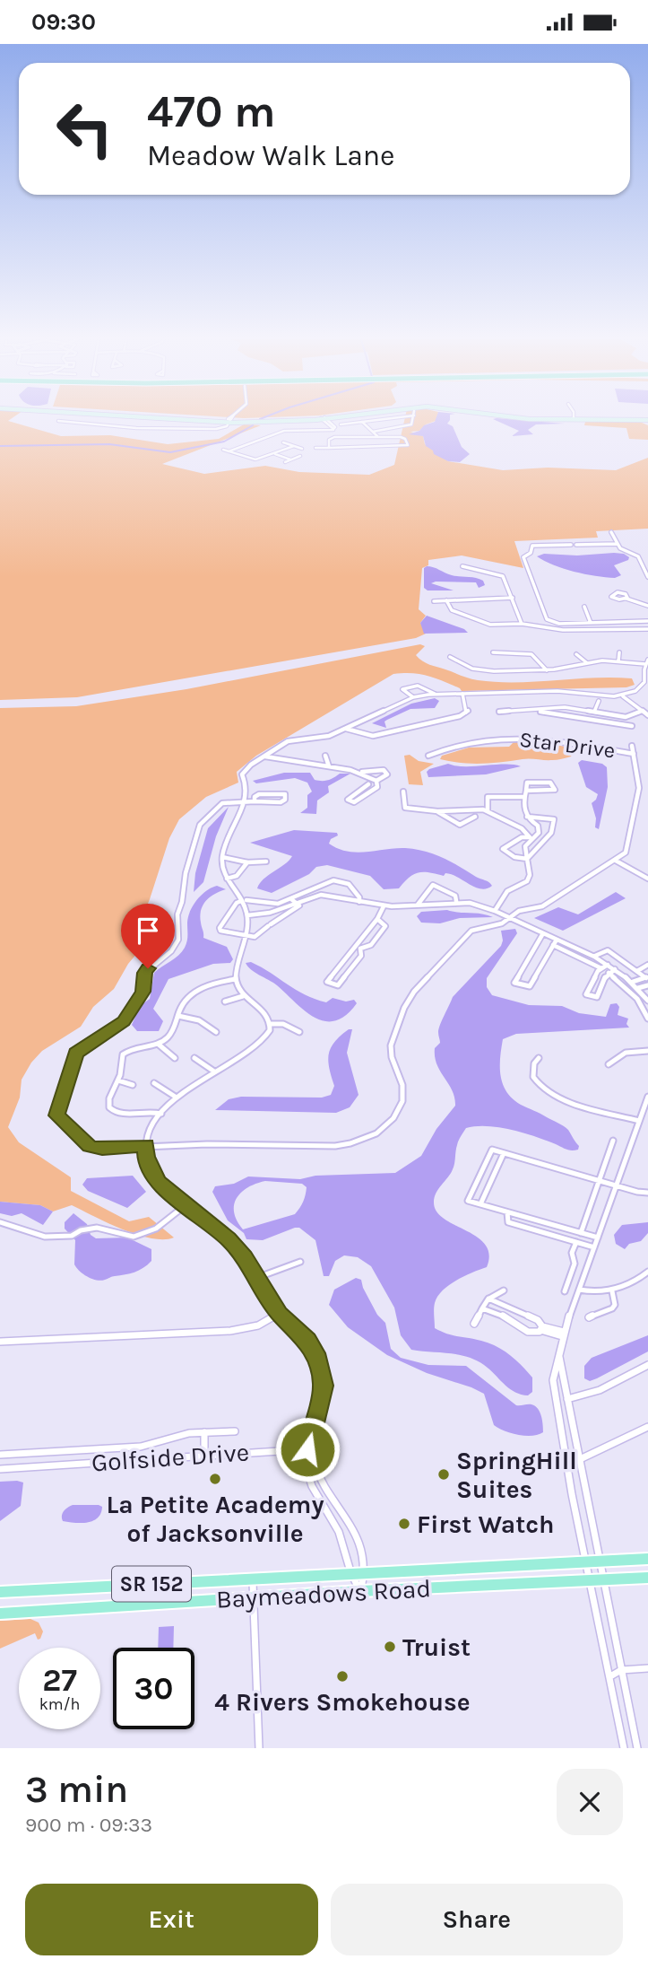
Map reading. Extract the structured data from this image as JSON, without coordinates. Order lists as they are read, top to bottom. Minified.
{"streets":{"main road":["SR 152","Baymeadows Road"],"street":["Star Drive","Golfside Drive"]},"places":["SpringHill Suites","La Petite Academy of Jacksonville","First Watch","Truist","4 Rivers Smokehouse"],"page":{"status":"09:30","turn":["470 m","Meadow Walk Lane"],"speed":"27 km/h","limit":"30","heading":["3 min","900 m · 09:33"],"buttons":["Exit","Share"]}}
